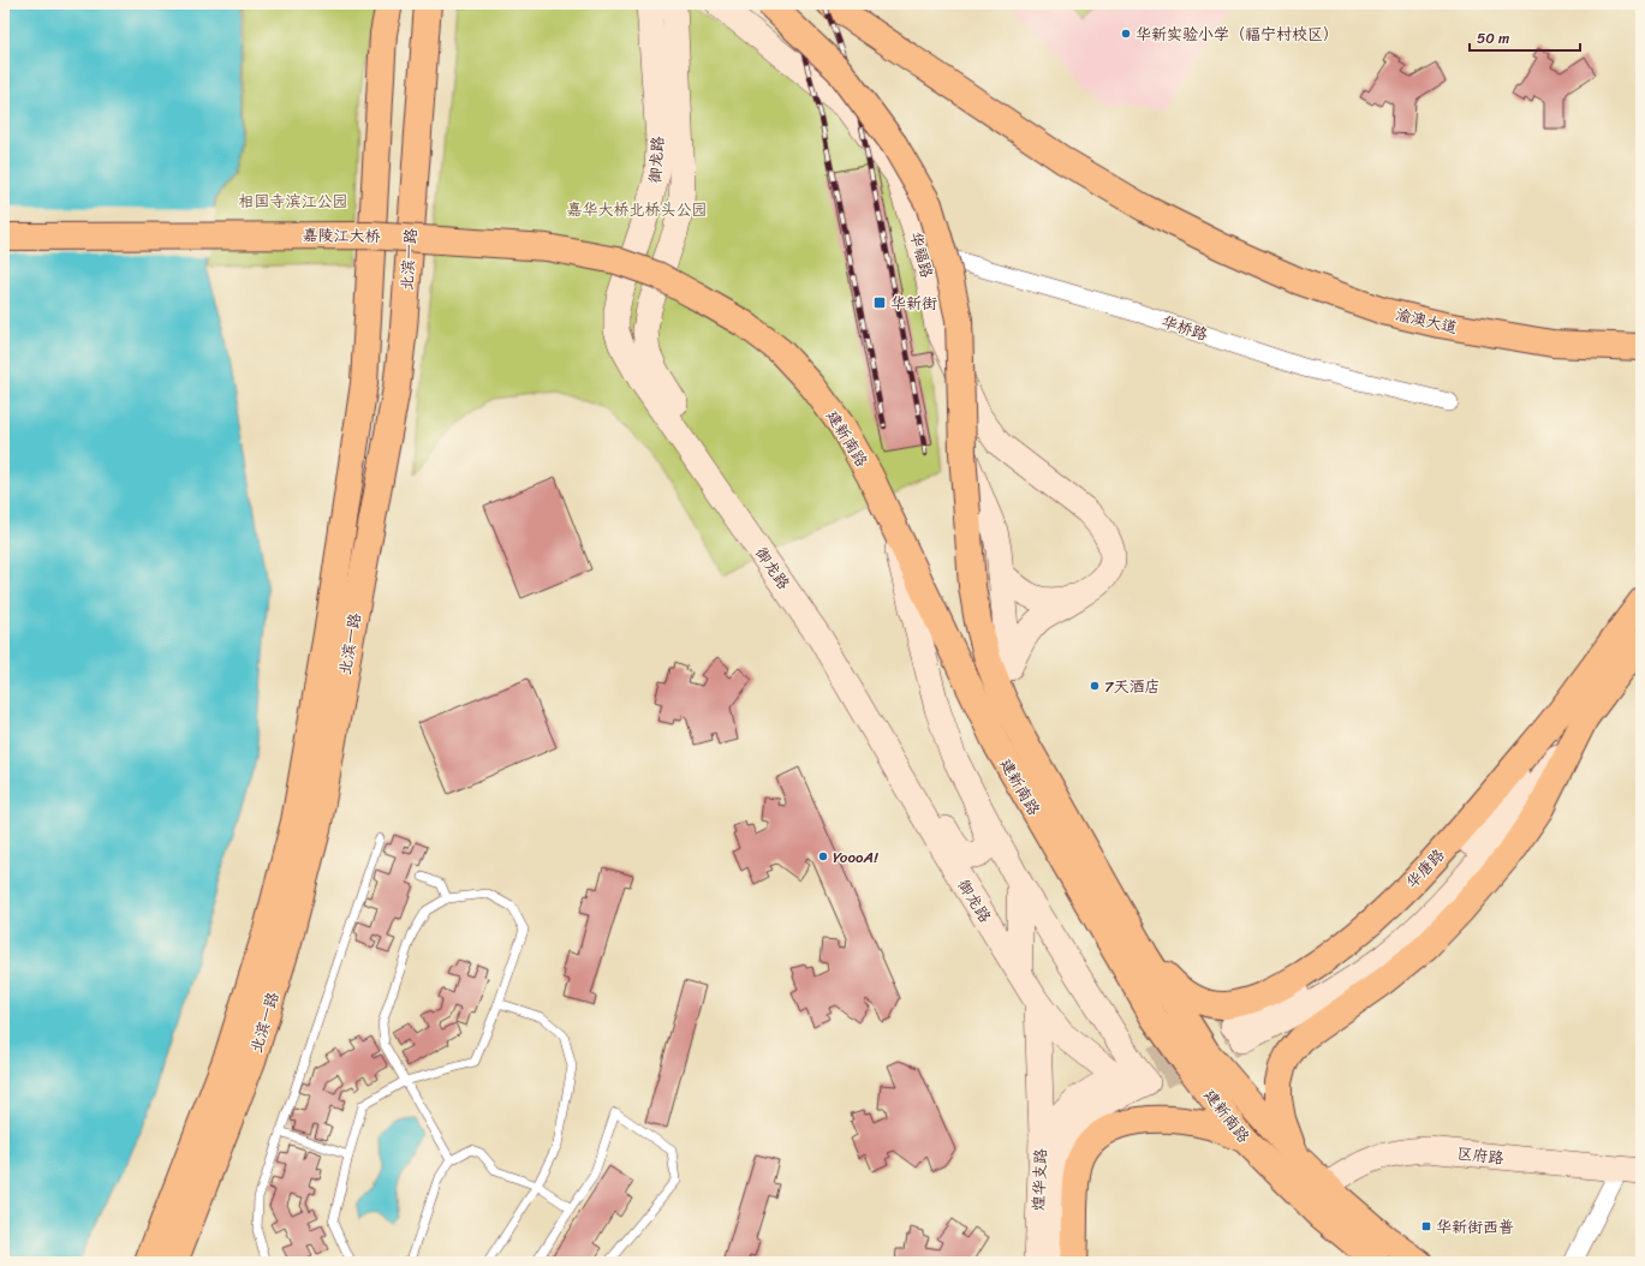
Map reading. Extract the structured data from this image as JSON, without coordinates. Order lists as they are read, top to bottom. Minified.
{"streets":{"main road":["御龙路","嘉陵江大桥","华福路","北滨一路","渝澳大道","建新南路","华唐路","区府路","煌华支路"],"street":["华桥路"]},"crossings":[["御龙路","煌华支路"],["嘉陵江大桥","建新南路"],["华福路","华桥路"],["华福路","建新南路"],["建新南路","华唐路"],["建新南路","区府路"]],"parks":["相国寺滨江公园","嘉华大桥北桥头公园"],"places":{"other":["华新实验小学（福宁村校区）","7天酒店","YoooA!"],"transit":["华新街","华新街西普"]},"scale_bar":"50 m"}
